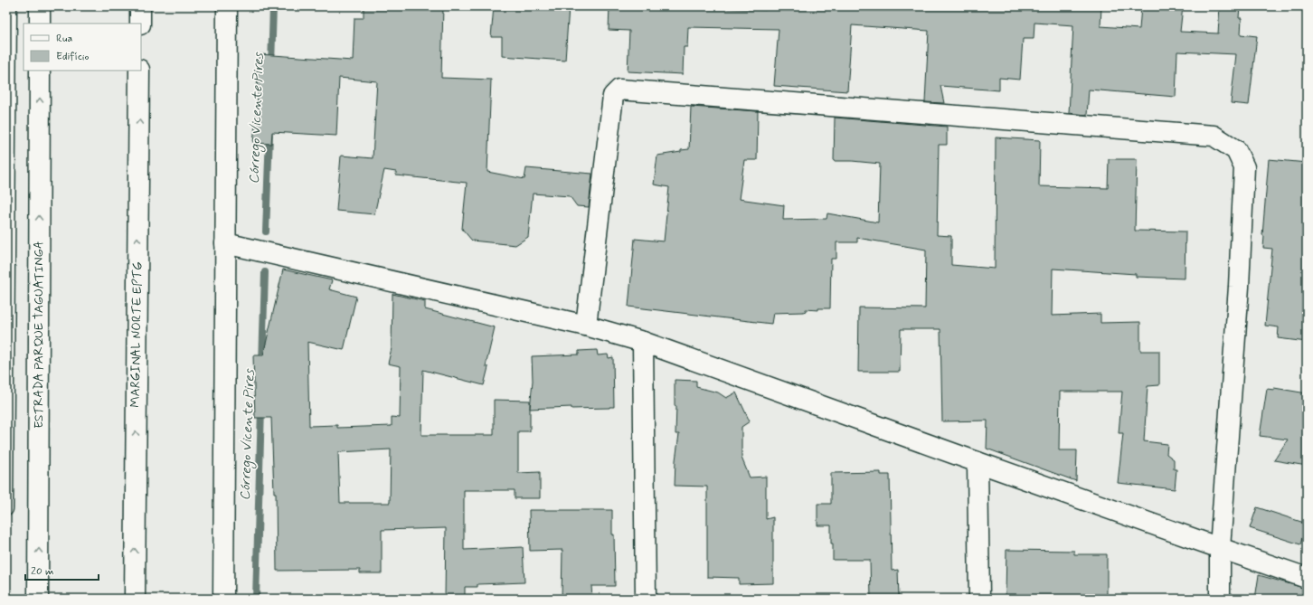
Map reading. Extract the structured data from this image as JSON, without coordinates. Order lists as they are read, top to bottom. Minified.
{"streets":{"main road":["ESTRADA PARQUE TAGUATINGA","MARGINAL NORTE EPTG"]},"one_way":["ESTRADA PARQUE TAGUATINGA"],"water":["Córrego Vicente Pires"],"legend":["Rua","Edifício"],"scale_bar":"20 m"}
